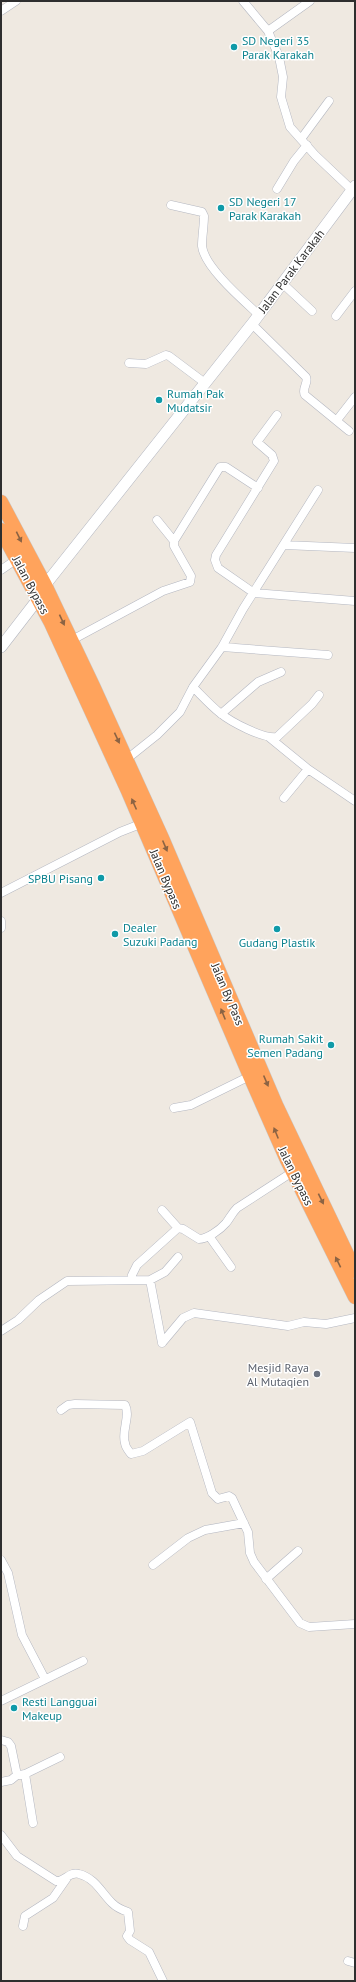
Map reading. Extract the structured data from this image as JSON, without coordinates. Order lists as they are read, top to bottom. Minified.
{"streets":{"highway":["Jalan Bypass","Jalan By Pass"],"street":["Jalan Parak Karakah"]},"crossings":[["Jalan Parak Karakah","Jalan Bypass"],["Jalan Bypass","Jalan By Pass"]],"one_way":["Jalan By Pass"],"places":["SD Negeri 35 Parak Karakah","SD Negeri 17 Parak Karakah","Rumah Pak Mudatsir","SPBU Pisang","Gudang Plastik","Dealer Suzuki Padang","Rumah Sakit Semen Padang","Mesjid Raya Al Mutaqien","Resti Langguai Makeup"]}
